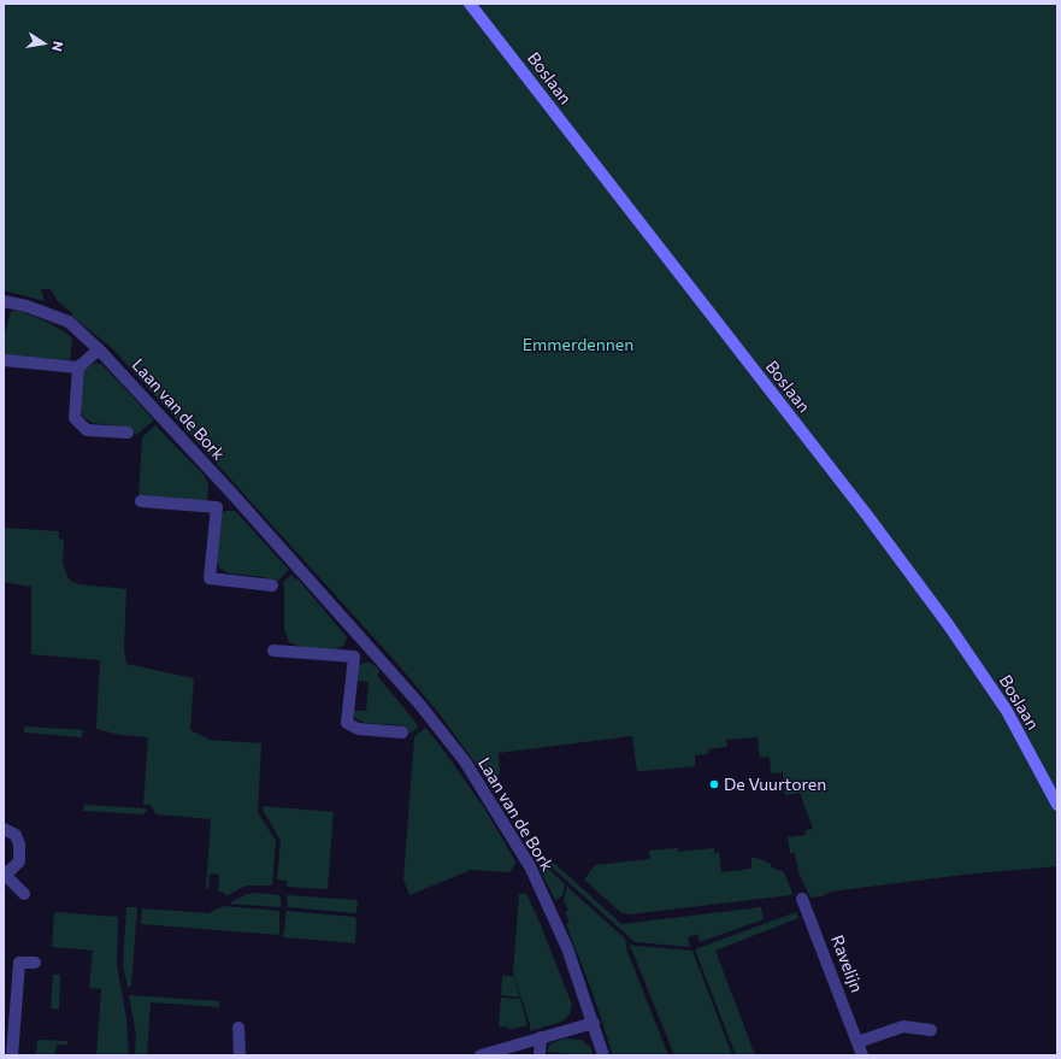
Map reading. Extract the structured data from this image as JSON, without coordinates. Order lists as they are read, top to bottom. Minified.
{"streets":{"main road":["Boslaan"],"street":["Laan van de Bork","Ravelijn"]},"parks":["Emmerdennen"],"places":["De Vuurtoren"],"north":"right"}
